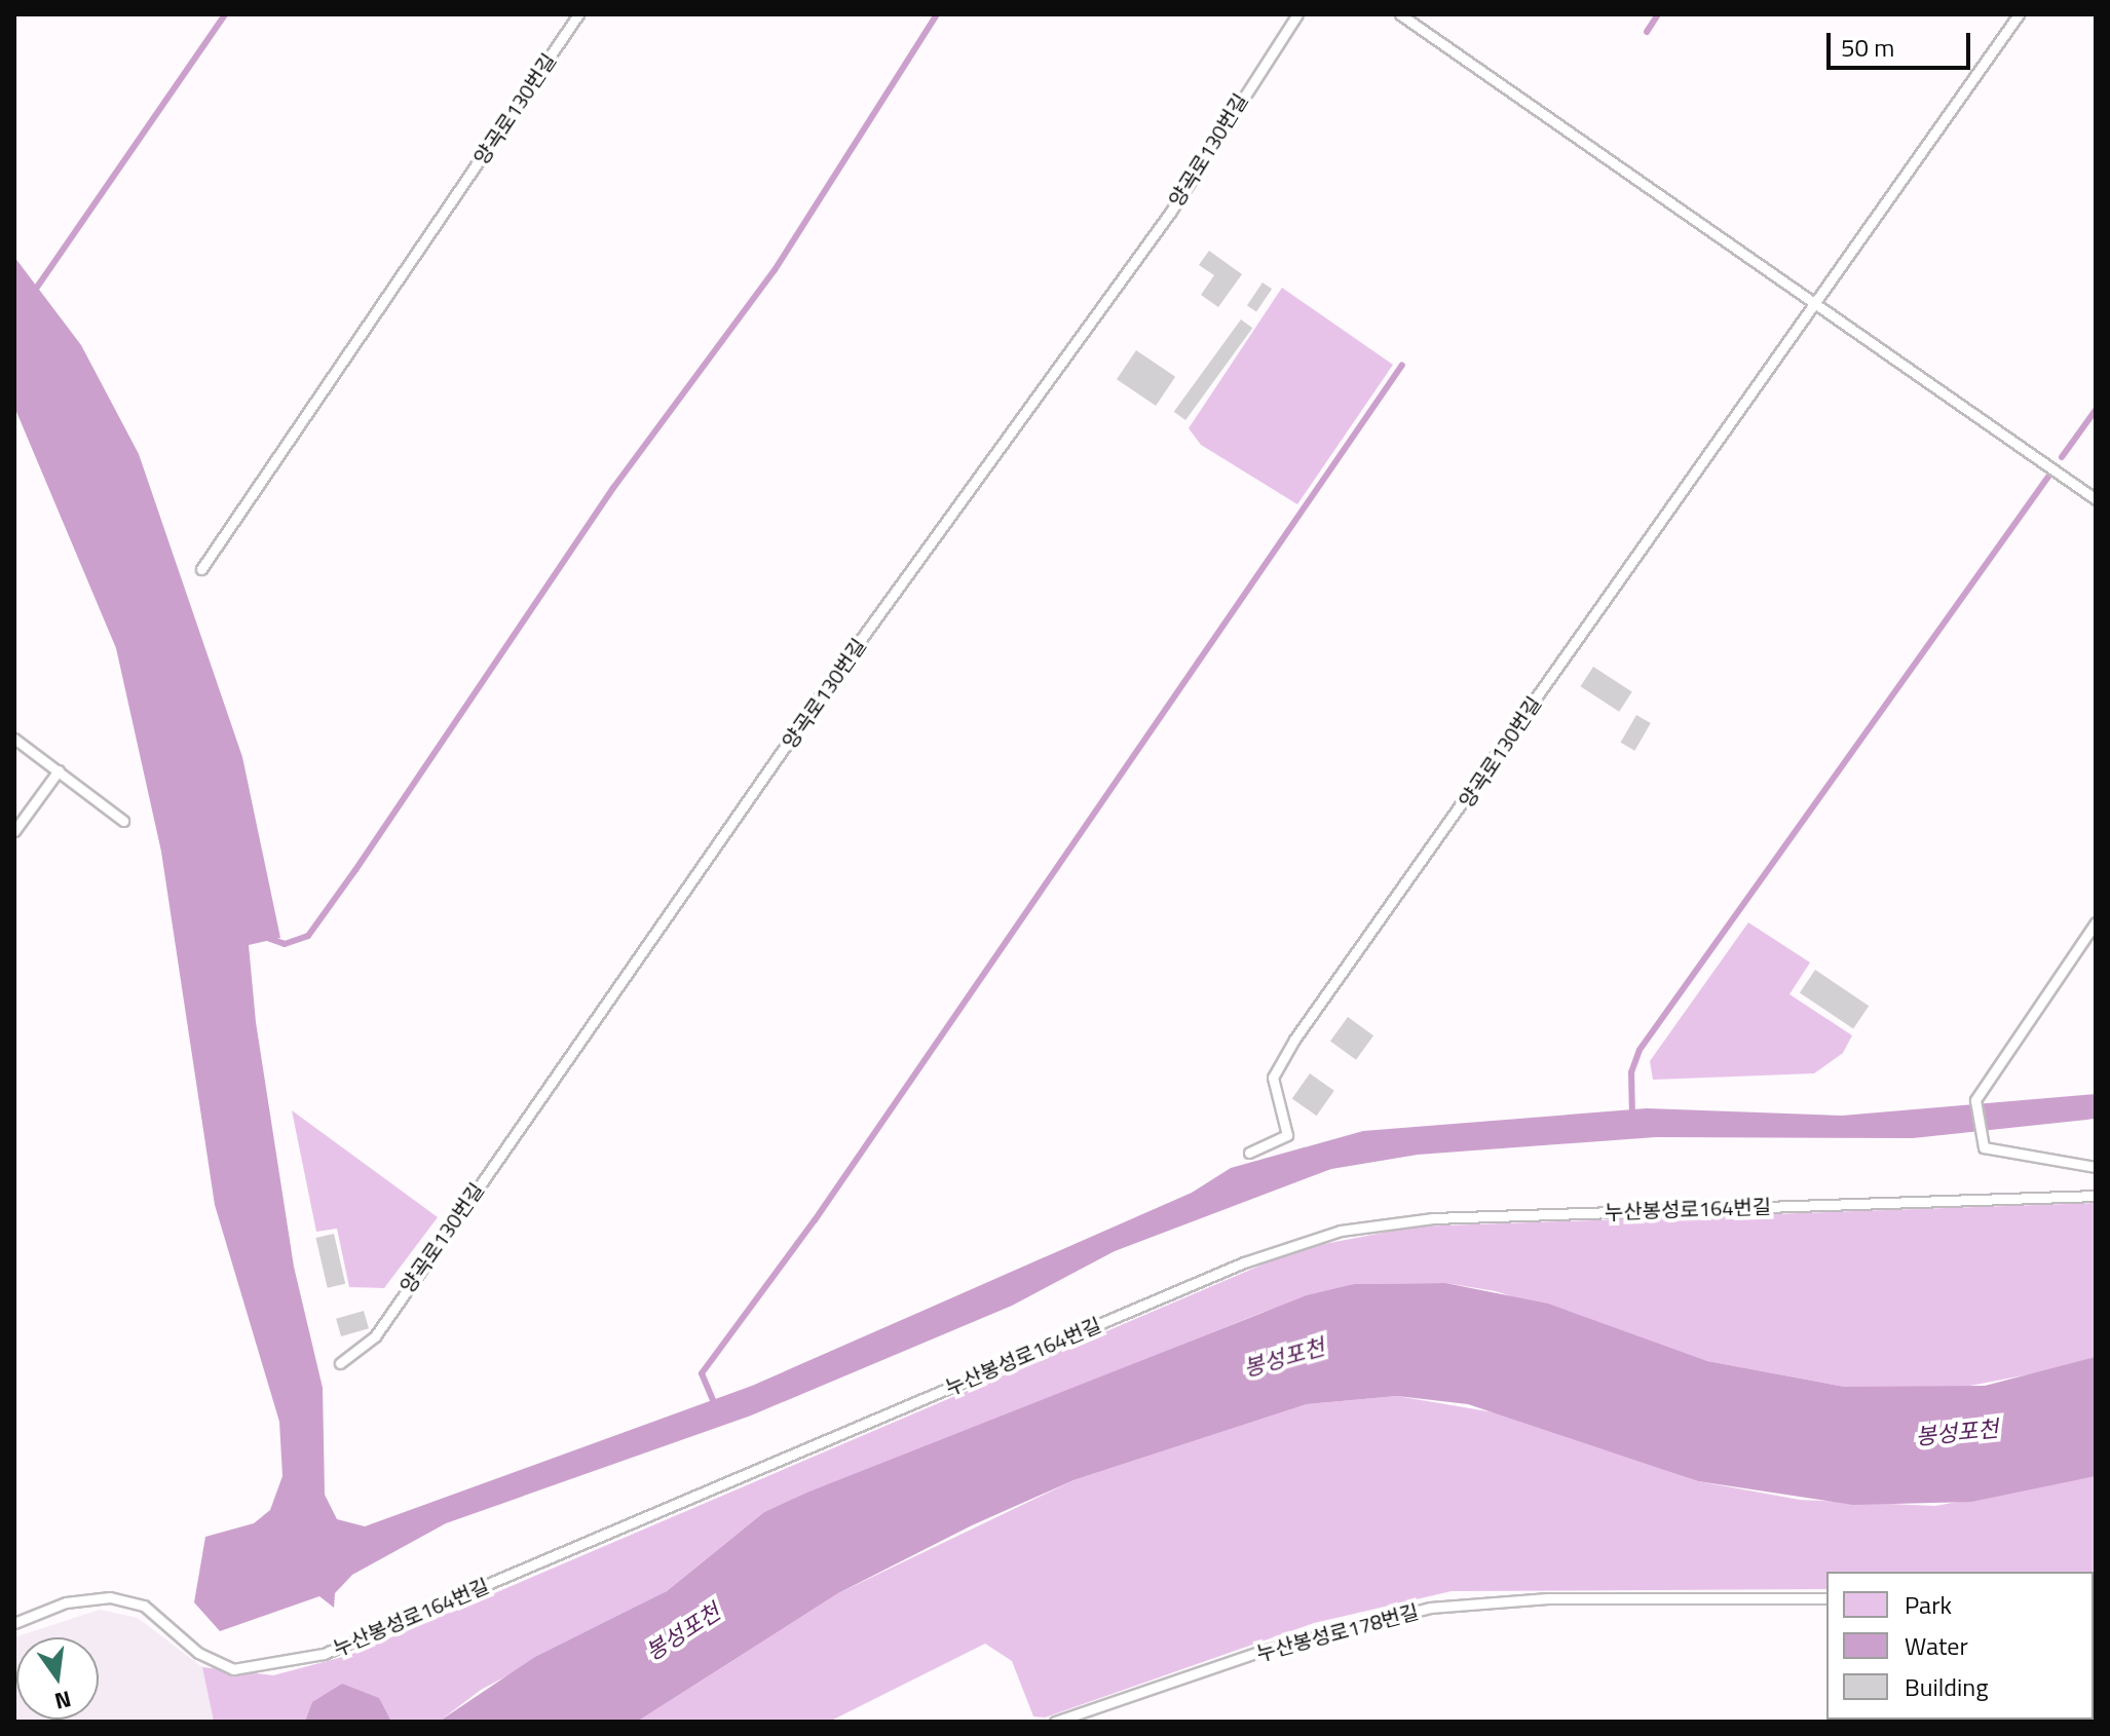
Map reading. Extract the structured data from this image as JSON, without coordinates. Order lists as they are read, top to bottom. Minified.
{"streets":{"lane":["양곡로130번길","누산봉성로164번길","누산봉성로178번길"]},"water":["봉성포천"],"legend":["Park","Water","Building"],"scale_bar":"50 m","north":"bottom"}
